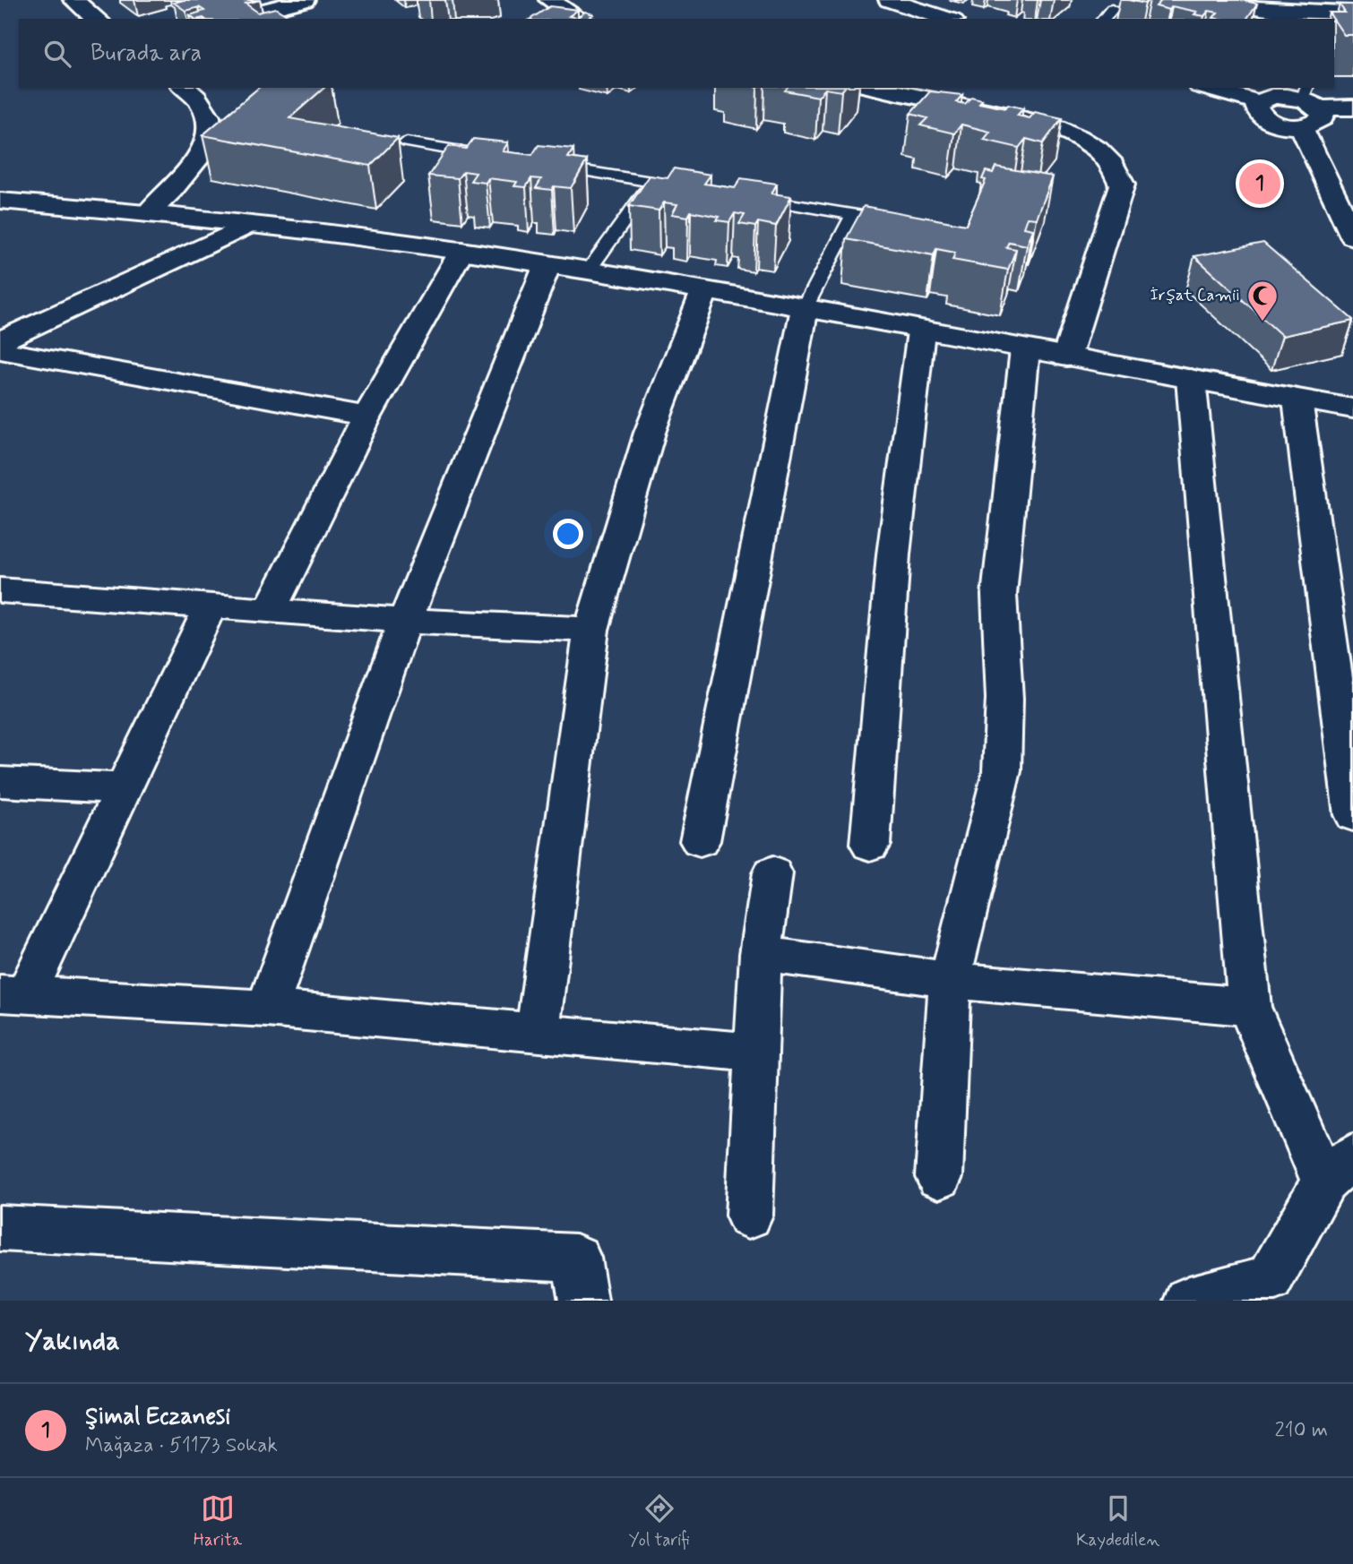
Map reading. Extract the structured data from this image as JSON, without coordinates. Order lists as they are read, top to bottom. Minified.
{"places":{"mosque":["İrşat Camii"]},"page":{"search":"Burada ara","pins":"1","heading":"Yakında","list":[{"mark":"1","name":"Şimal Eczanesi","note":"Mağaza · 51173 Sokak","value":"210 m"}],"nav":["Harita","Yol tarifi","Kaydedilen"]}}
